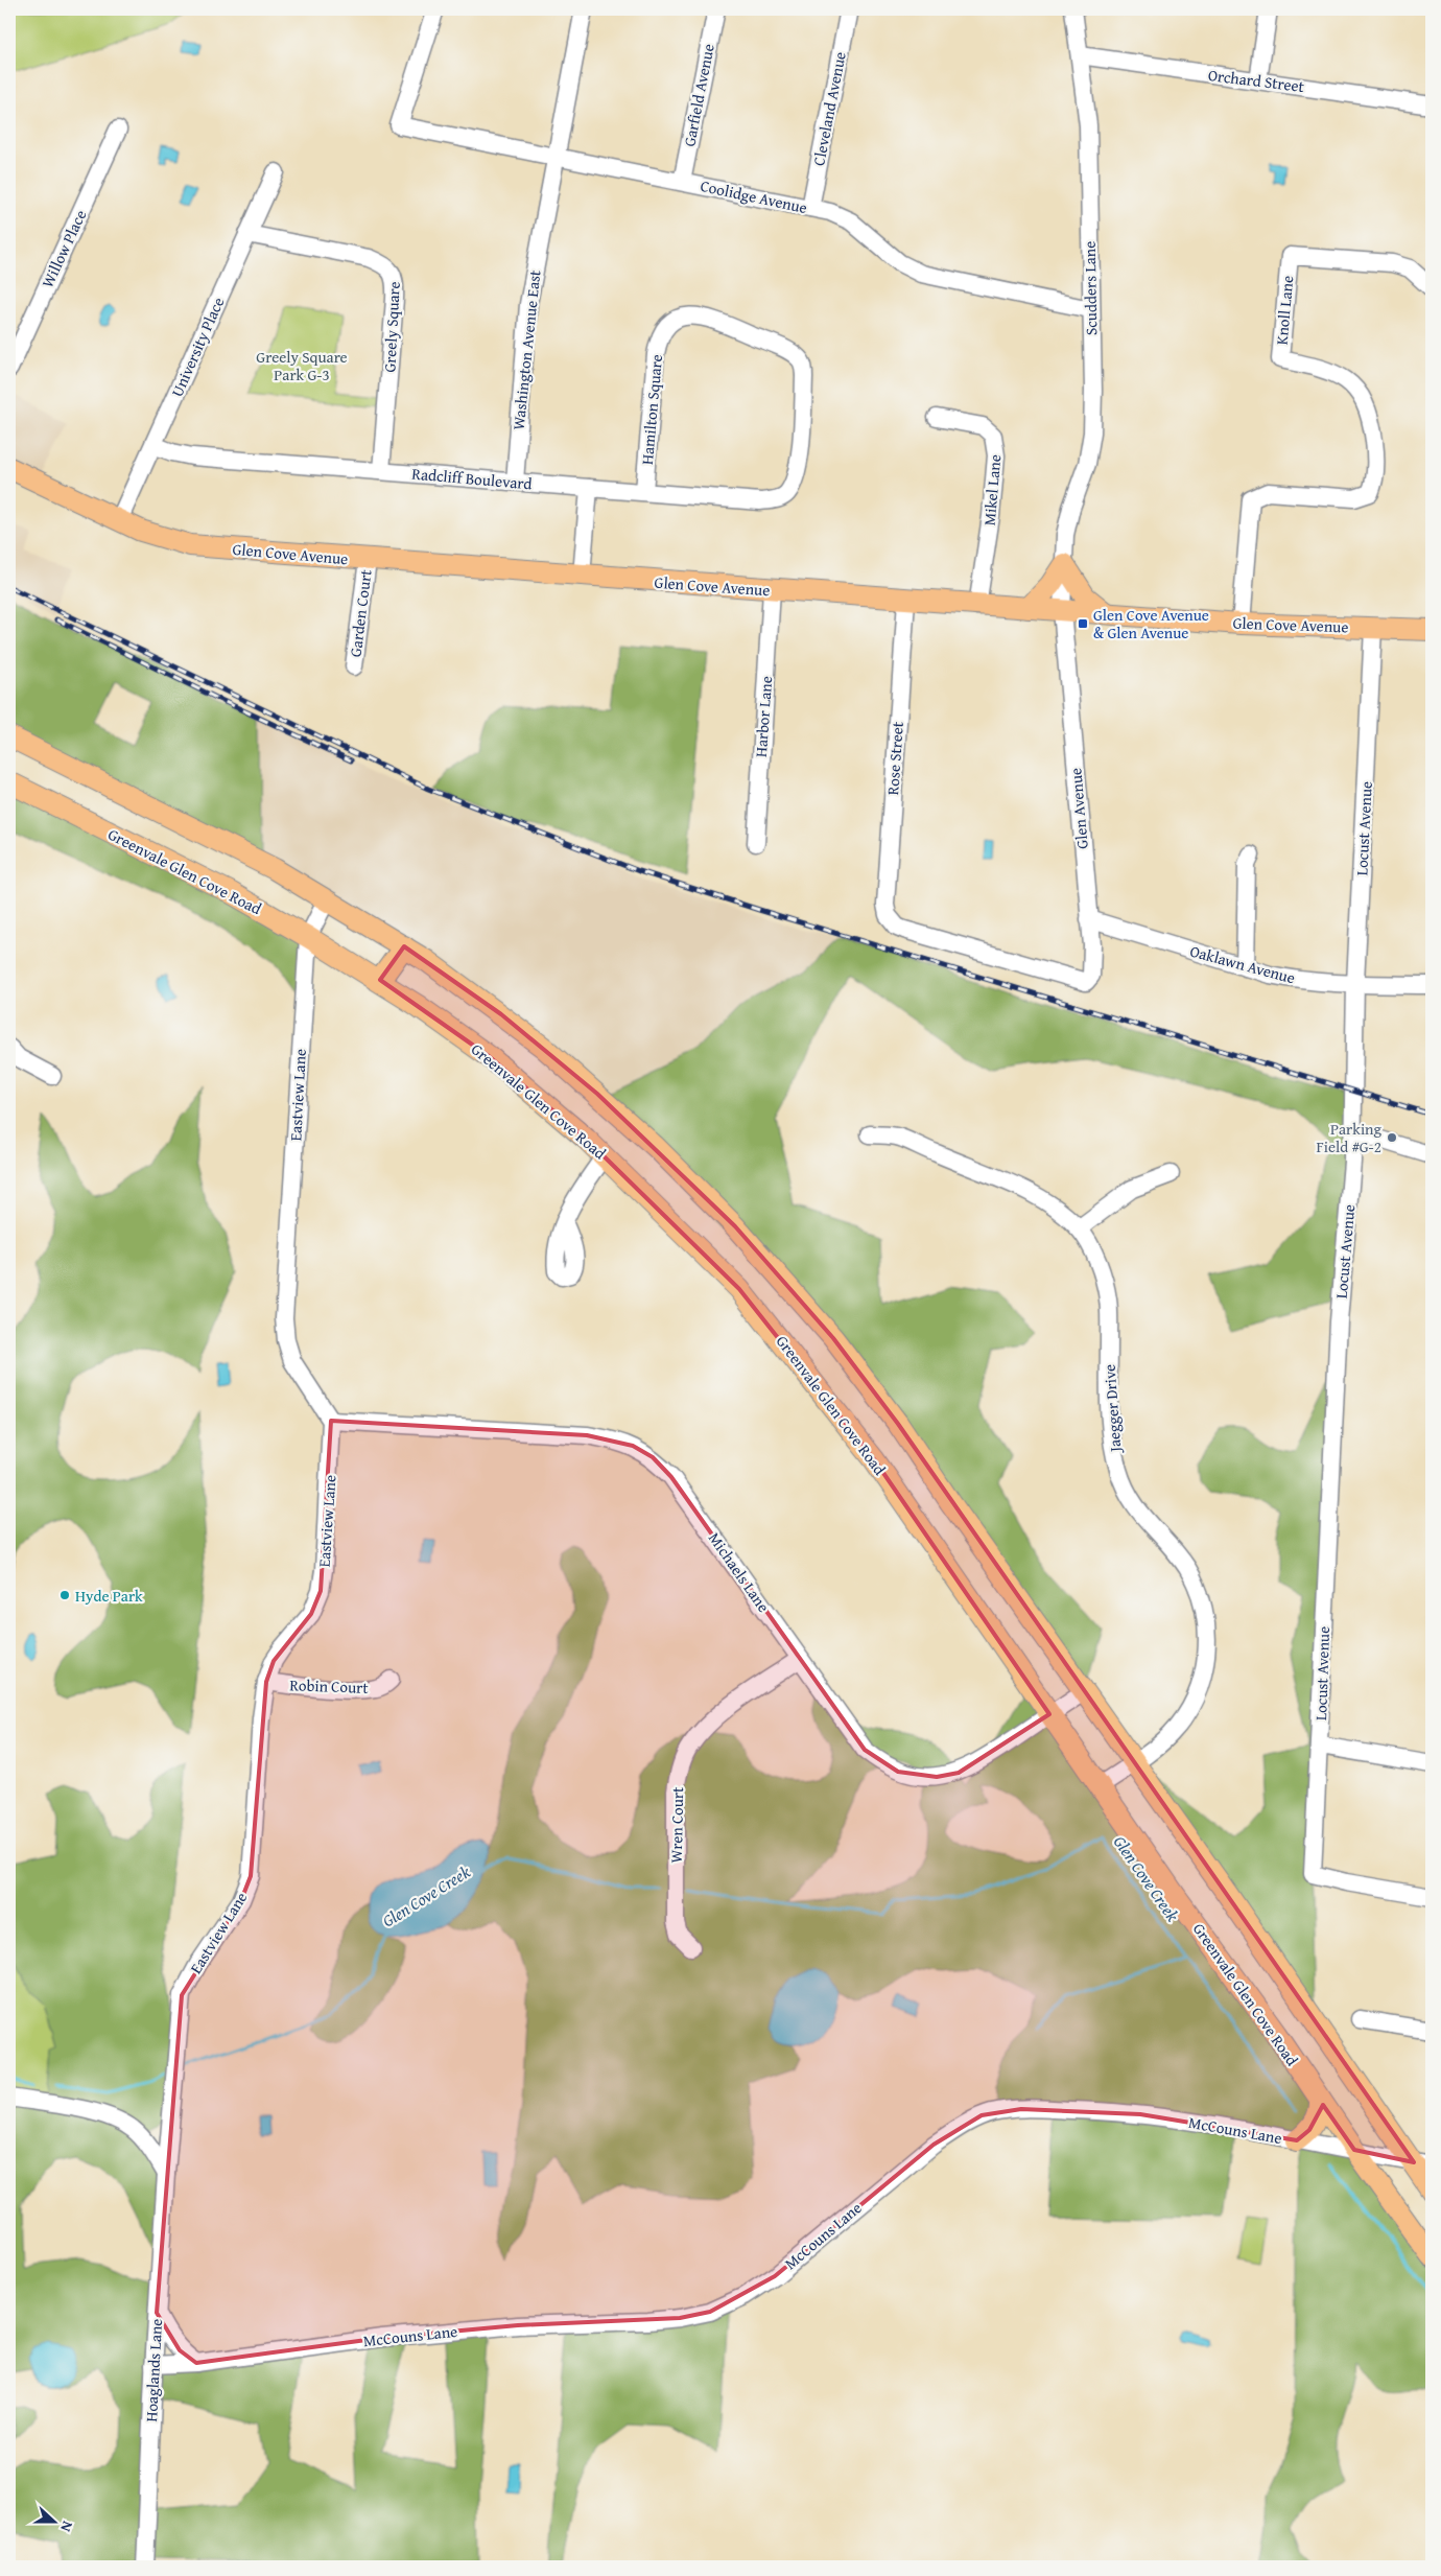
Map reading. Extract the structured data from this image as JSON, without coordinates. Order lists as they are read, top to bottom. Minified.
{"streets":{"main road":["Glen Cove Avenue","Greenvale Glen Cove Road"],"street":["Orchard Street","Garfield Avenue","Cleveland Avenue","Coolidge Avenue","Willow Place","Scudders Lane","Knoll Lane","Greely Square","University Place","Washington Avenue East","Hamilton Square","Radcliff Boulevard","Mikel Lane","Garden Court","Harbor Lane","Rose Street","Glen Avenue","Locust Avenue","Oaklawn Avenue","Eastview Lane","Jaegger Drive","Michaels Lane","Robin Court","Wren Court","McCouns Lane","Hoaglands Lane"]},"crossings":[["Orchard Street","Scudders Lane"],["Garfield Avenue","Coolidge Avenue"],["Cleveland Avenue","Coolidge Avenue"],["Coolidge Avenue","Scudders Lane"],["Coolidge Avenue","Washington Avenue East"],["Scudders Lane","Glen Cove Avenue"],["Scudders Lane","Glen Avenue"],["Knoll Lane","Glen Cove Avenue"],["Greely Square","University Place"],["Greely Square","Radcliff Boulevard"],["University Place","Radcliff Boulevard"],["University Place","Glen Cove Avenue"],["Washington Avenue East","Radcliff Boulevard"],["Hamilton Square","Radcliff Boulevard"],["Mikel Lane","Glen Cove Avenue"],["Glen Cove Avenue","Garden Court"],["Glen Cove Avenue","Harbor Lane"],["Glen Cove Avenue","Rose Street"],["Glen Cove Avenue","Glen Avenue"],["Glen Cove Avenue","Locust Avenue"],["Rose Street","Glen Avenue"],["Glen Avenue","Oaklawn Avenue"],["Locust Avenue","Oaklawn Avenue"],["Greenvale Glen Cove Road","Eastview Lane"],["Greenvale Glen Cove Road","Jaegger Drive"],["Greenvale Glen Cove Road","Michaels Lane"],["Greenvale Glen Cove Road","McCouns Lane"],["Eastview Lane","Michaels Lane"],["Eastview Lane","Robin Court"],["Eastview Lane","Hoaglands Lane"],["Michaels Lane","Wren Court"],["McCouns Lane","Hoaglands Lane"]],"water":["Glen Cove Creek"],"parks":["Greely Square Park G-3"],"places":{"transit":["Glen Cove Avenue & Glen Avenue"],"other":["Parking Field #G-2","Hyde Park"]},"north":"right"}
